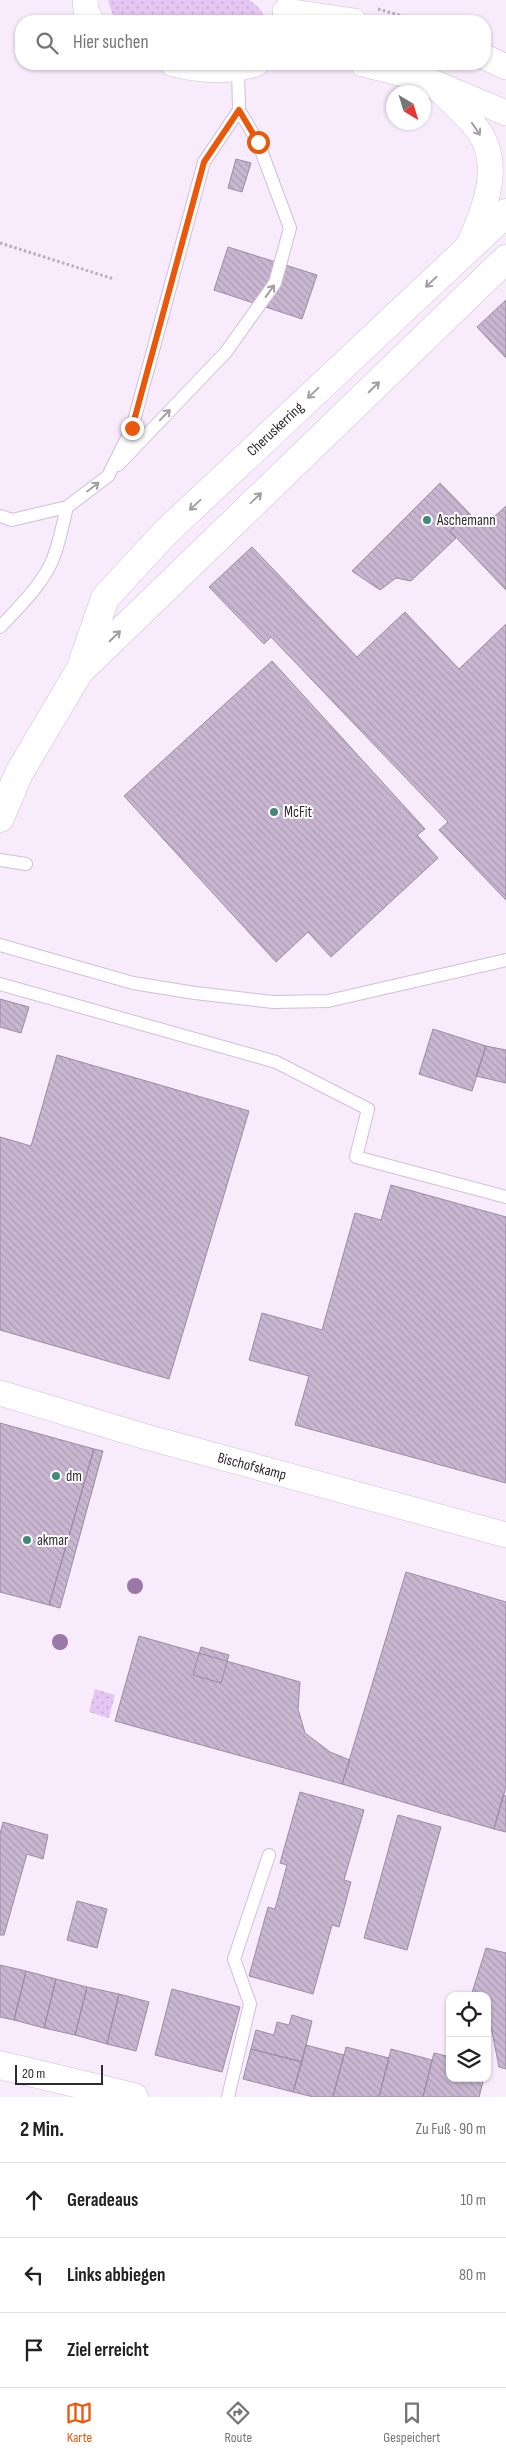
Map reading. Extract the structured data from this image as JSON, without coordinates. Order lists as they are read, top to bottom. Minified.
{"streets":{"street":["Cheruskerring","Bischofskamp"]},"places":["Aschemann","McFit","dm","akmar"],"scale_bar":"20 m","north":"bottom right","page":{"search":"Hier suchen","scale":"20 m","heading":["2 Min.","Zu Fuß · 90 m"],"list":[["Geradeaus","10 m"],["Links abbiegen","80 m"],"Ziel erreicht"],"nav":["Karte","Route","Gespeichert"]}}
